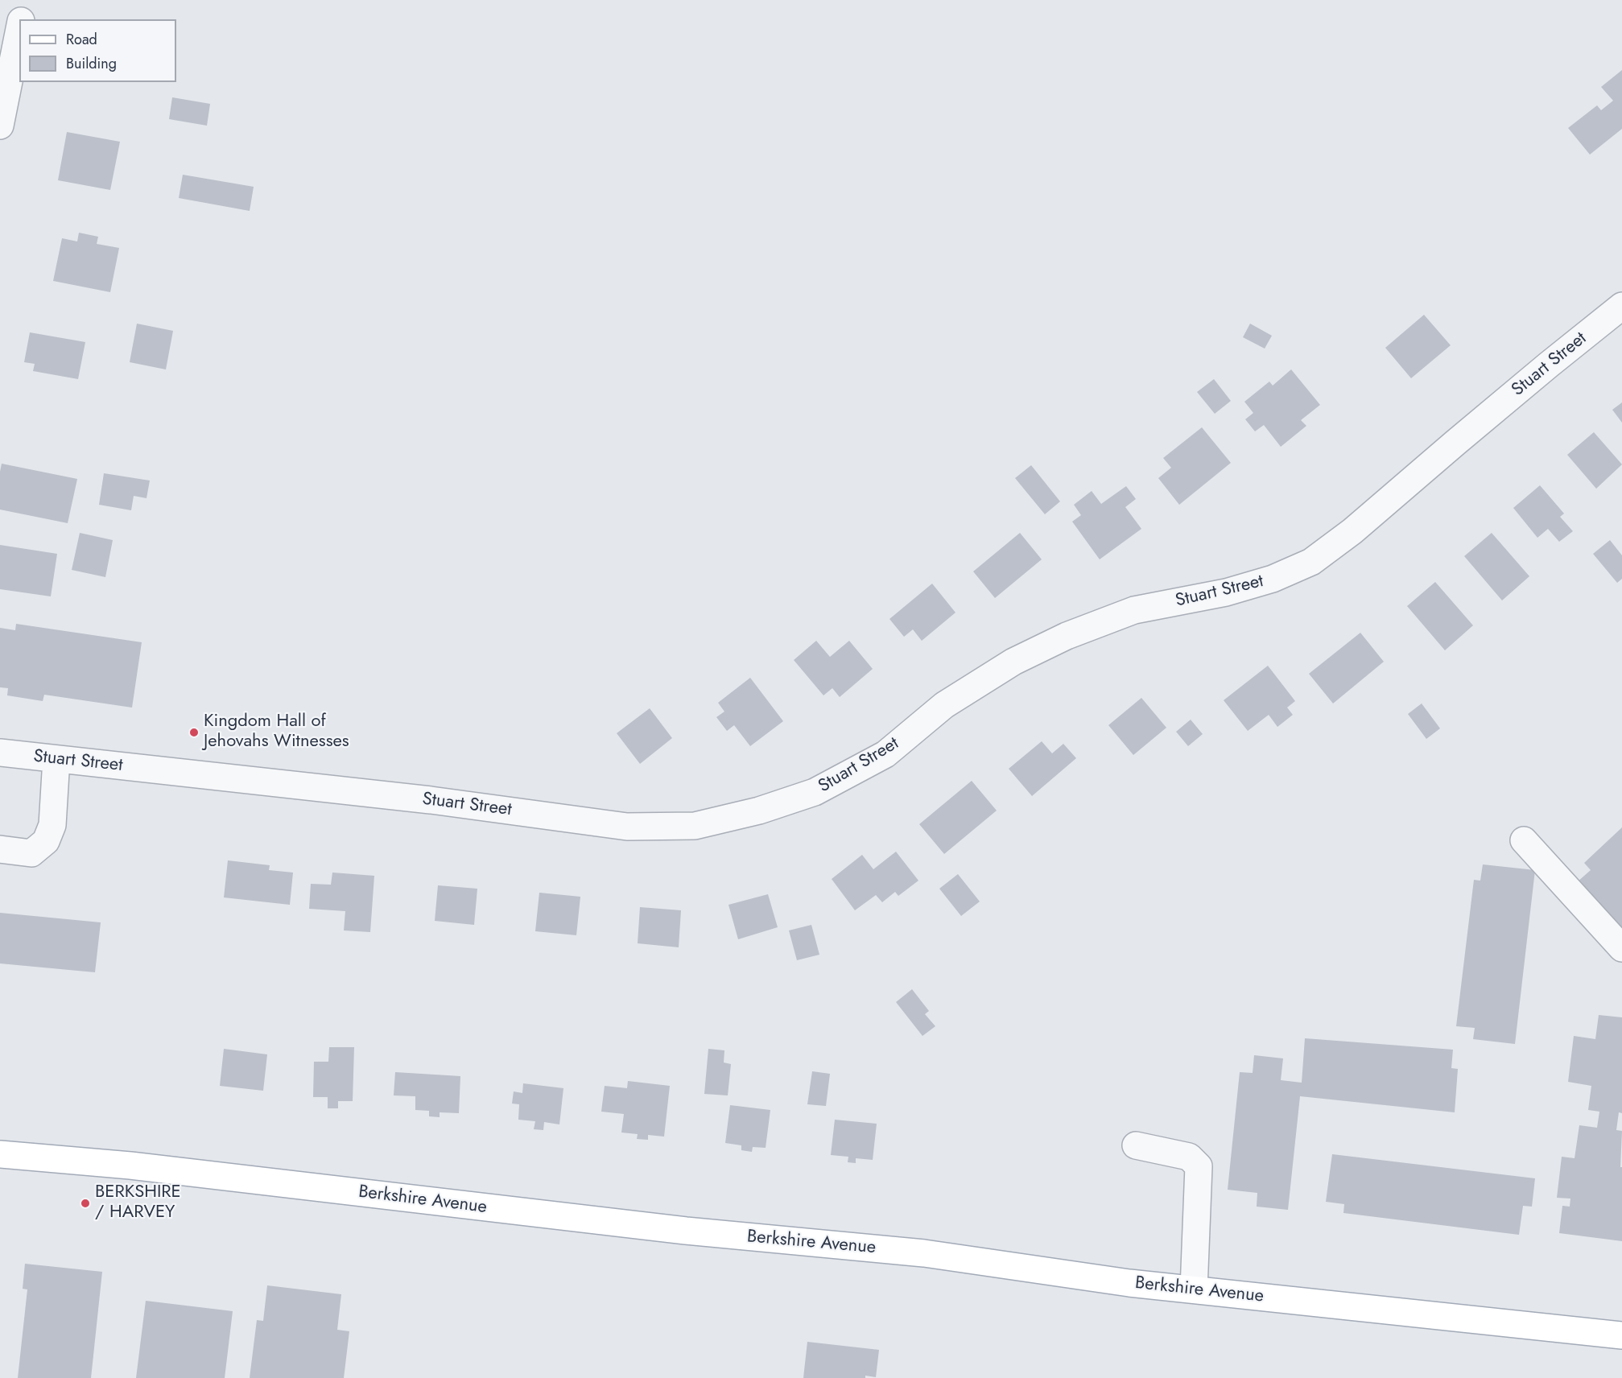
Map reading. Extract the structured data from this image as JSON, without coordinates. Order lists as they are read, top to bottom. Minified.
{"streets":{"main road":["Berkshire Avenue"],"street":["Stuart Street"]},"places":["Kingdom Hall of Jehovahs Witnesses","BERKSHIRE / HARVEY"],"legend":["Road","Building"]}
